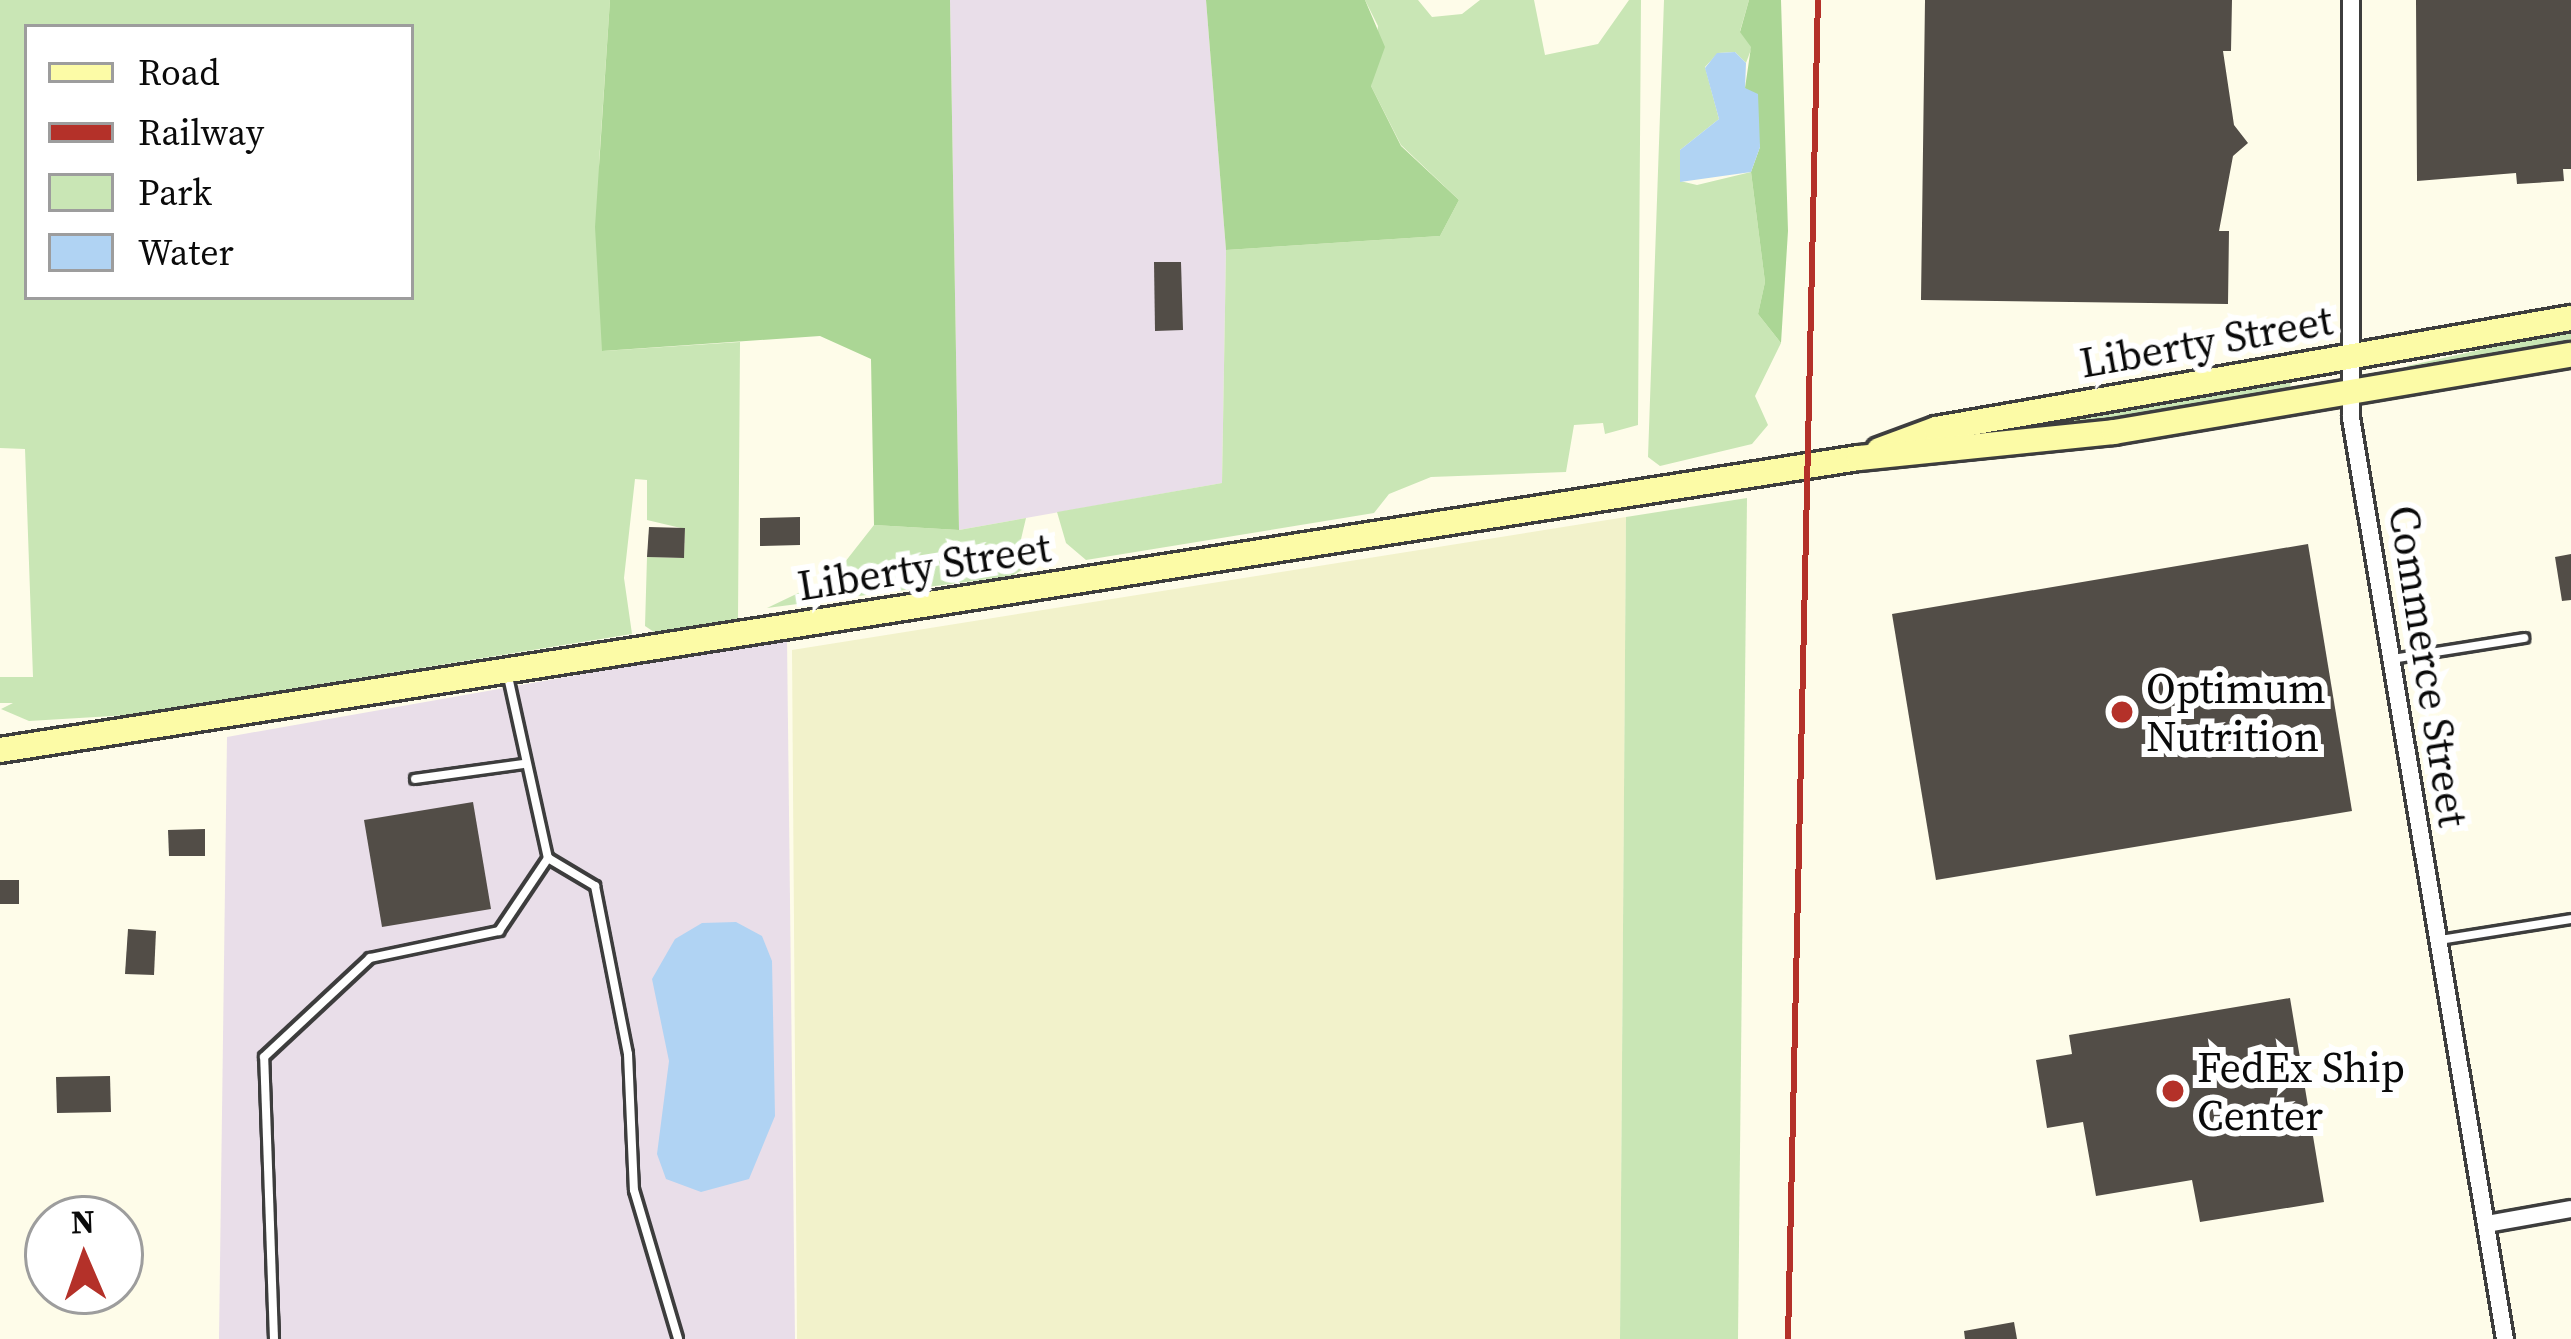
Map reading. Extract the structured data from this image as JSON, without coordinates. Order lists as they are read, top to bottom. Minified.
{"streets":{"street":["Liberty Street","Commerce Street"]},"crossings":[["Liberty Street","Commerce Street"]],"places":["Optimum Nutrition","FedEx Ship Center"],"legend":["Road","Railway","Park","Water"],"north":"top"}
